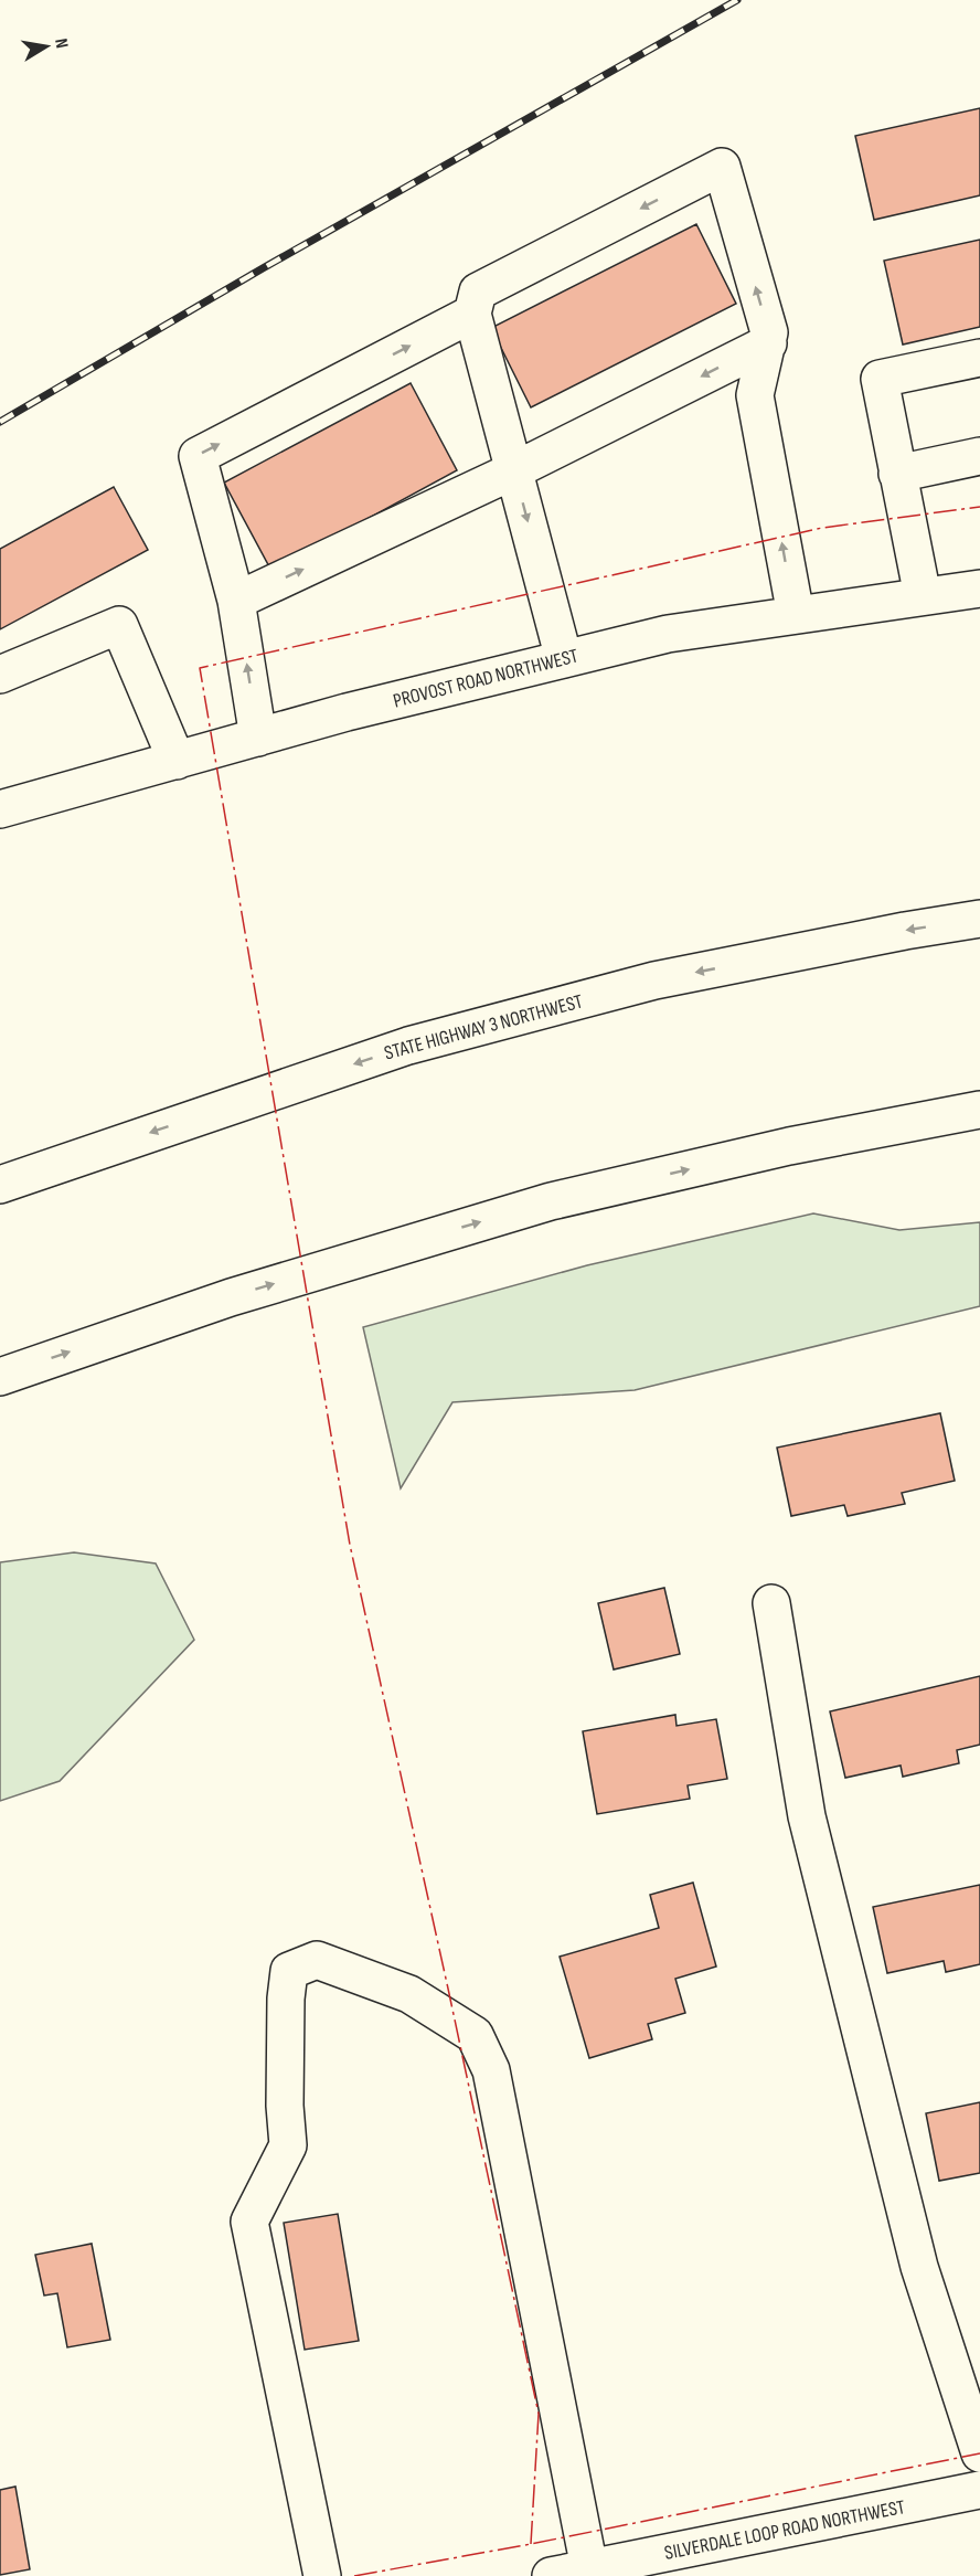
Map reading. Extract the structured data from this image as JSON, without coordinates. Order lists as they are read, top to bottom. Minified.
{"streets":{"main road":["PROVOST ROAD NORTHWEST","STATE HIGHWAY 3 NORTHWEST","SILVERDALE LOOP ROAD NORTHWEST"]},"north":"right"}
